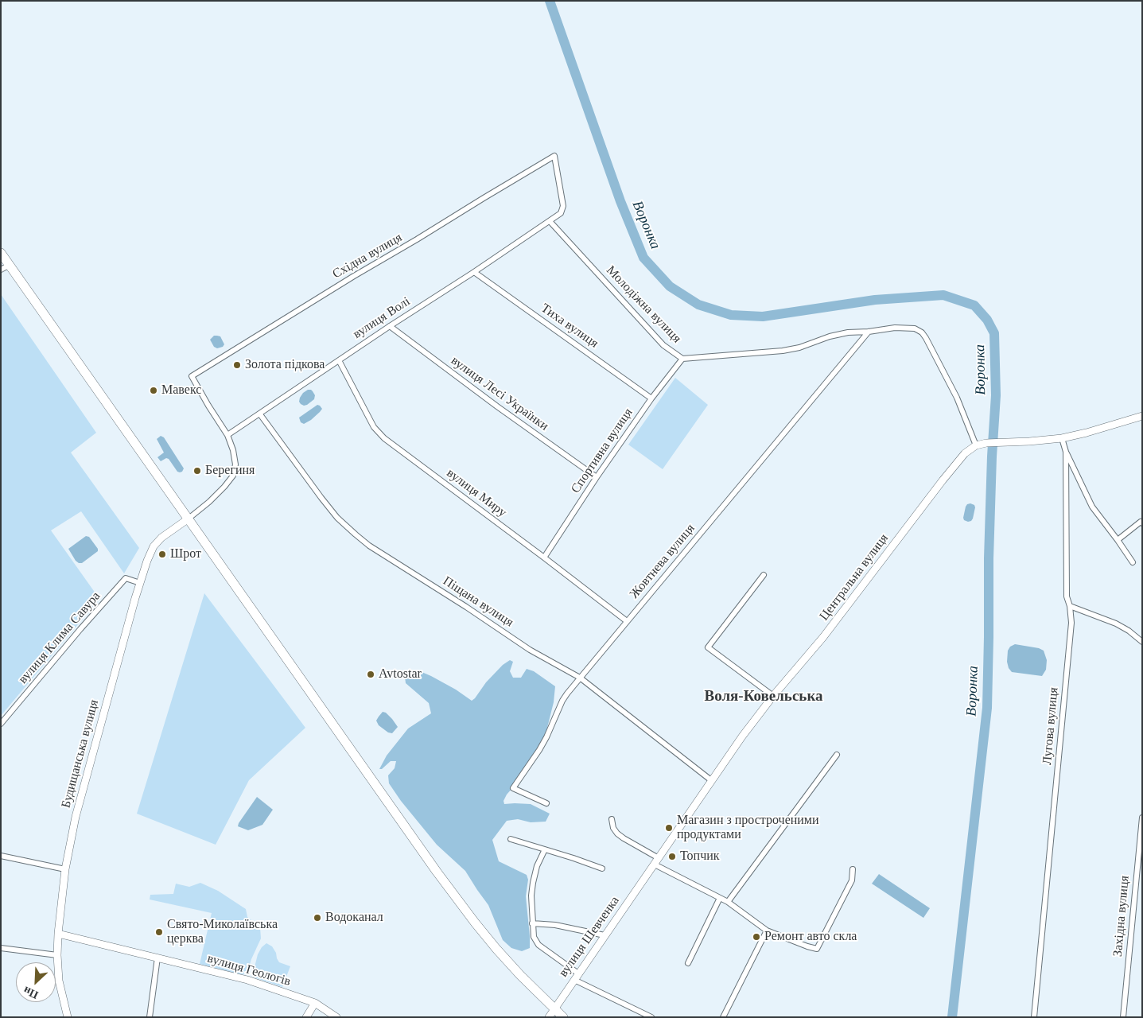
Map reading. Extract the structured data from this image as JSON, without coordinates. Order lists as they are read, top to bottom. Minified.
{"streets":{"street":["Східна вулиця","Молодіжна вулиця","вулиця Волі","Тиха вулиця","вулиця Лесі Українки","Спортивна вулиця","вулиця Миру","Жовтнева вулиця","Центральна вулиця","Піщана вулиця","вулиця Клима Савура","Лугова вулиця","Будищанська вулиця","Західна вулиця","вулиця Шевченка","вулиця Геологів"]},"crossings":[["Східна вулиця","вулиця Волі"],["Молодіжна вулиця","вулиця Волі"],["Молодіжна вулиця","Спортивна вулиця"],["Молодіжна вулиця","Жовтнева вулиця"],["Молодіжна вулиця","Центральна вулиця"],["вулиця Волі","Тиха вулиця"],["вулиця Волі","вулиця Лесі Українки"],["вулиця Волі","вулиця Миру"],["вулиця Волі","Піщана вулиця"],["Тиха вулиця","Спортивна вулиця"],["вулиця Лесі Українки","Спортивна вулиця"],["Спортивна вулиця","вулиця Миру"],["вулиця Миру","Жовтнева вулиця"],["Жовтнева вулиця","Піщана вулиця"],["Центральна вулиця","Піщана вулиця"],["Центральна вулиця","Лугова вулиця"],["Центральна вулиця","вулиця Шевченка"],["вулиця Клима Савура","Будищанська вулиця"],["Будищанська вулиця","вулиця Геологів"]],"districts":["Воля-Ковельська"],"water":["Воронка"],"places":["Золота підкова","Мавекс","Берегиня","Шрот","Avtostar","Магазин з простроченими продуктами","Топчик","Водоканал","Свято-Миколаївська церква","Ремонт авто скла"],"north":"bottom left"}
